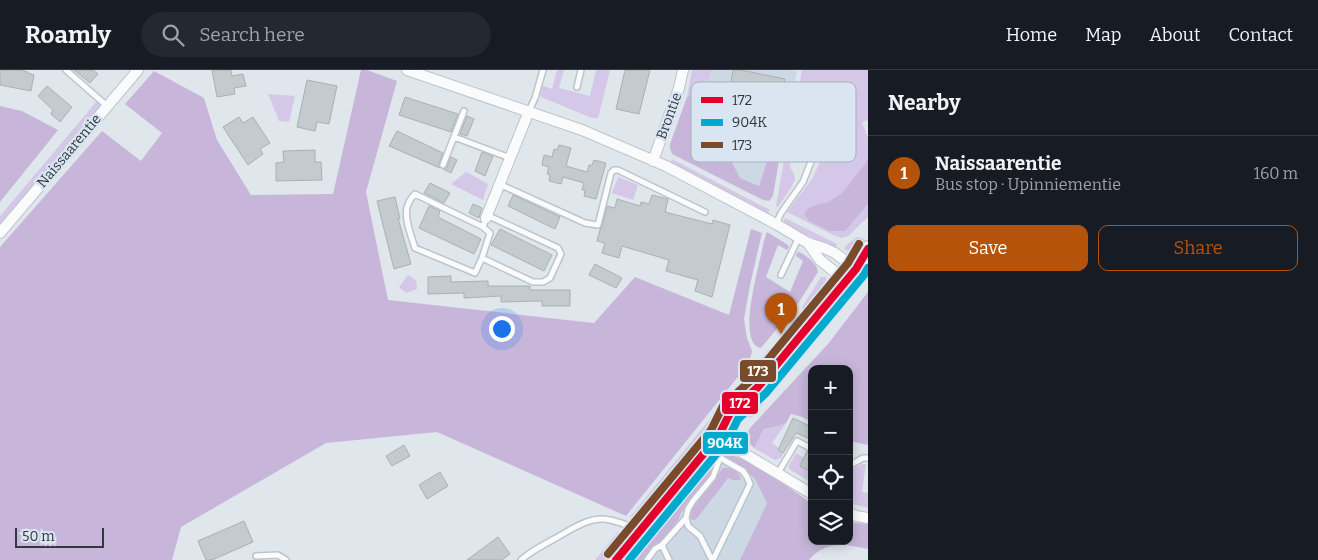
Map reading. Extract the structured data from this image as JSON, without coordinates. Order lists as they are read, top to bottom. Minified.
{"streets":{"street":["Brontie","Naissaarentie"]},"lines":["transit line 173","transit line 172","transit line 904K"],"legend":["172","904K","173"],"scale_bar":"50 m","page":{"header":"Roamly","search":"Search here","nav":["Home","Map","About","Contact"],"heading":"Nearby","list":[{"mark":"1","name":"Naissaarentie","note":"Bus stop · Upinniementie","value":"160 m"}],"buttons":["Save","Share"],"pins":"1","map_buttons":["+","−"],"scale":"50 m"}}
